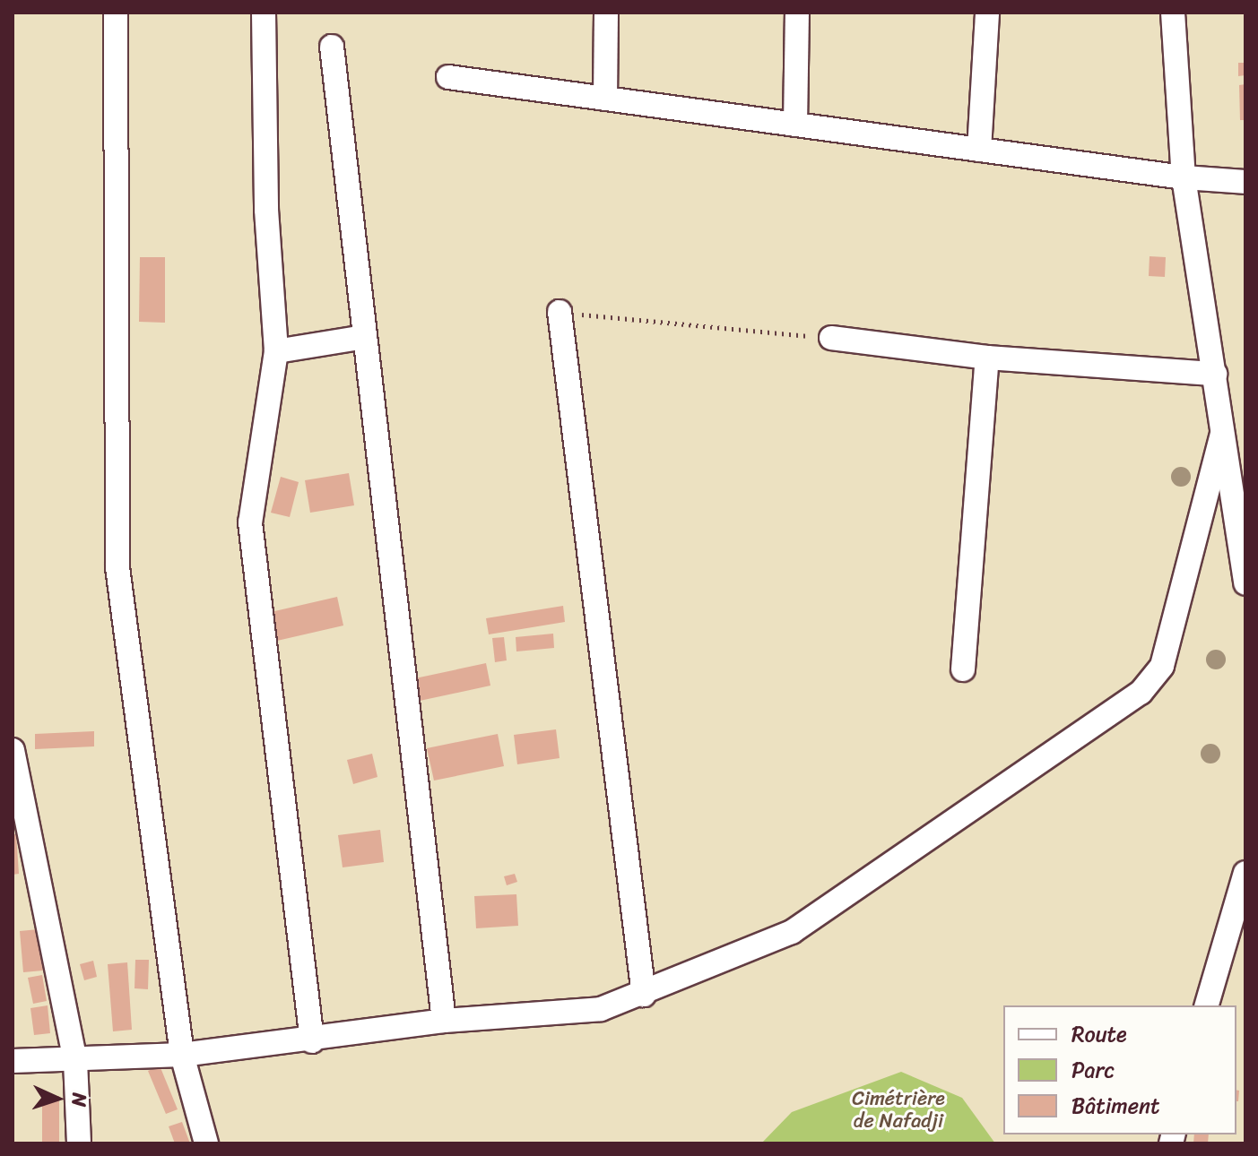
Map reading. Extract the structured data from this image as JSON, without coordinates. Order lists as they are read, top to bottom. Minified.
{"parks":["Cimétrière de Nafadji"],"legend":["Route","Parc","Bâtiment"],"north":"right"}
